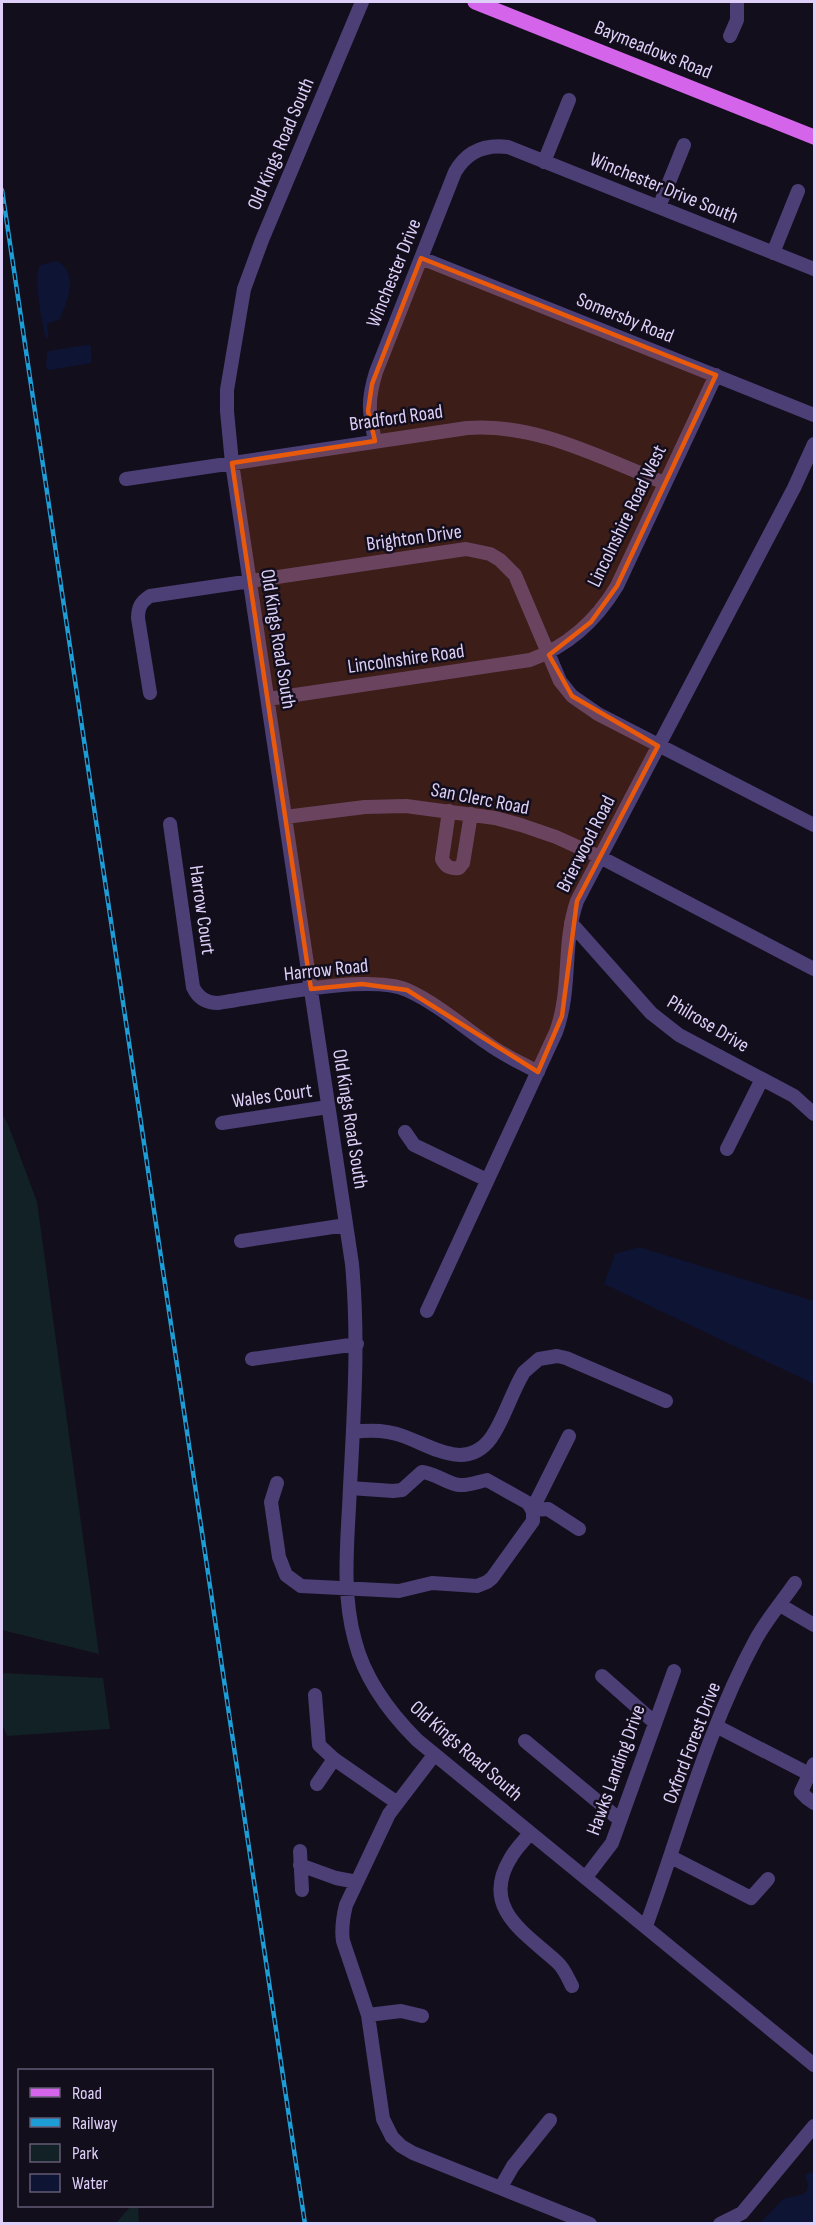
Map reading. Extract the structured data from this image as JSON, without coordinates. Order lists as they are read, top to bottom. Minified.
{"streets":{"main road":["Baymeadows Road"],"street":["Old Kings Road South","Winchester Drive South","Winchester Drive","Somersby Road","Bradford Road","Lincolnshire Road West","Brighton Drive","Lincolnshire Road","San Clerc Road","Brierwood Road","Harrow Court","Harrow Road","Philrose Drive","Wales Court","Oxford Forest Drive","Hawks Landing Drive"]},"crossings":[["Old Kings Road South","Bradford Road"],["Old Kings Road South","Brighton Drive"],["Old Kings Road South","Lincolnshire Road"],["Old Kings Road South","San Clerc Road"],["Old Kings Road South","Harrow Road"],["Old Kings Road South","Wales Court"],["Old Kings Road South","Oxford Forest Drive"],["Old Kings Road South","Hawks Landing Drive"],["Winchester Drive South","Winchester Drive"],["Winchester Drive","Somersby Road"],["Winchester Drive","Bradford Road"],["Somersby Road","Lincolnshire Road West"],["Bradford Road","Lincolnshire Road West"],["Lincolnshire Road West","Brighton Drive"],["Lincolnshire Road West","Lincolnshire Road"],["Brighton Drive","Lincolnshire Road"],["Brighton Drive","Brierwood Road"],["San Clerc Road","Brierwood Road"],["Brierwood Road","Harrow Road"],["Brierwood Road","Philrose Drive"],["Harrow Court","Harrow Road"]],"legend":["Road","Railway","Park","Water"]}
